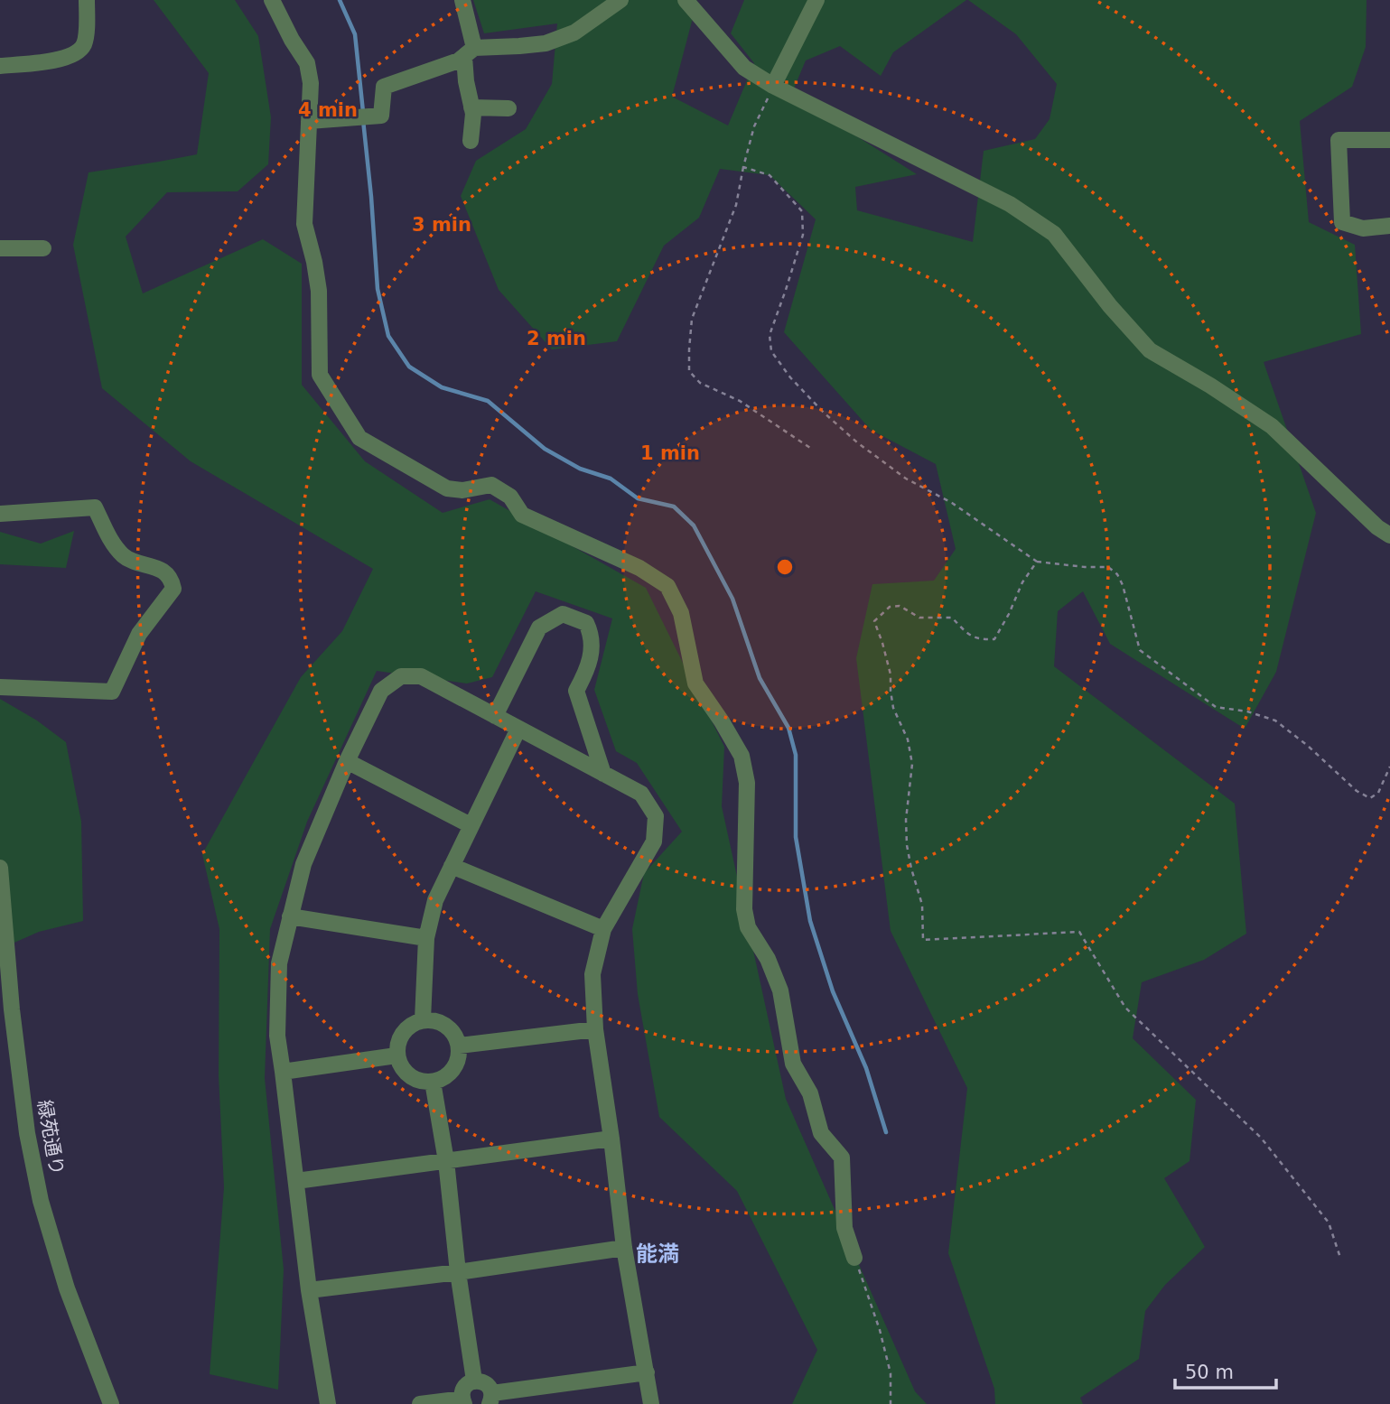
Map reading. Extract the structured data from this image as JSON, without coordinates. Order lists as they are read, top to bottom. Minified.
{"streets":{"street":["緑苑通り"]},"districts":["能満"],"scale_bar":"50 m","rings":["4 min","3 min","2 min","1 min"]}
